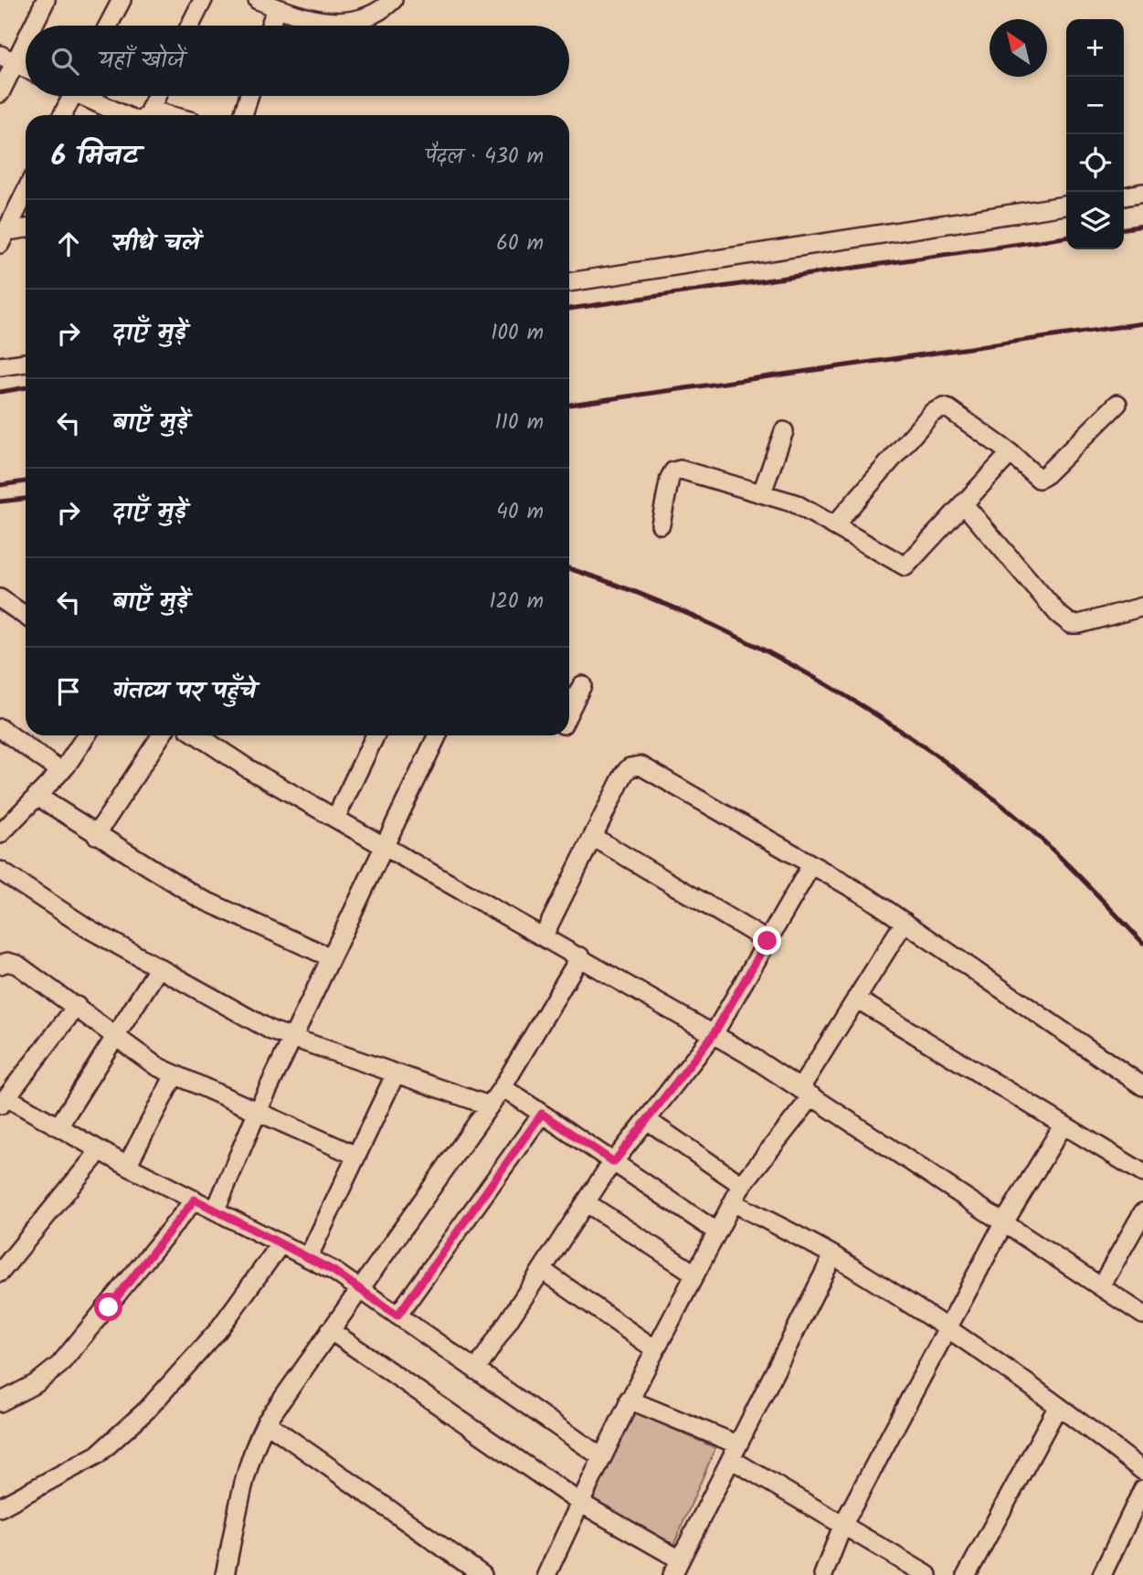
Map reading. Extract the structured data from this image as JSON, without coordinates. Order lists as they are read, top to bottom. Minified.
{"north":"top left","page":{"map_buttons":["+","−"],"search":"यहाँ खोजें","heading":["6 मिनट","पैदल · 430 m"],"list":[["सीधे चलें","60 m"],["दाएँ मुड़ें","100 m"],["बाएँ मुड़ें","110 m"],["दाएँ मुड़ें","40 m"],["बाएँ मुड़ें","120 m"],"गंतव्य पर पहुँचे"]}}
